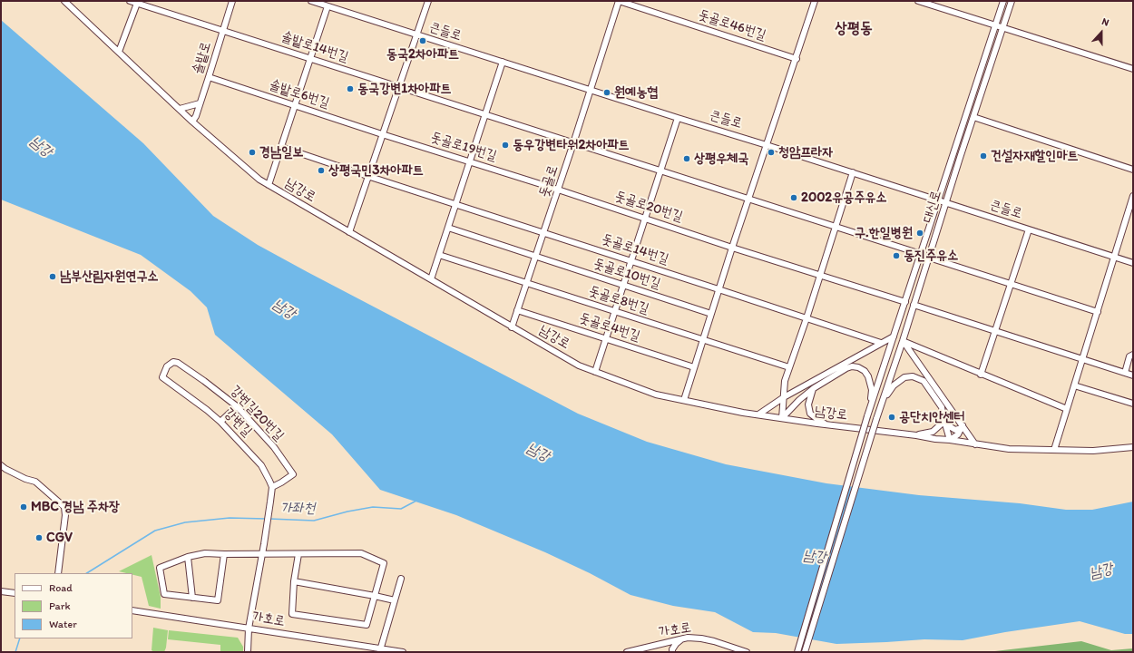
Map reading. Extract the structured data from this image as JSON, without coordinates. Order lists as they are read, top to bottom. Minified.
{"streets":{"street":["돗골로46번길","큰들로","솔밭로14번길","솔밭로","솔밭로6번길","돗골로19번길","돗골로","남강로","돗골로20번길","대신로","돗골로14번길","돗골로10번길","돗골로8번길","돗골로4번길","강변길20번길","강변길","가호로"]},"crossings":[["돗골로46번길","돗골로"],["큰들로","돗골로"],["큰들로","대신로"],["솔밭로14번길","솔밭로"],["솔밭로14번길","돗골로"],["솔밭로14번길","대신로"],["솔밭로","솔밭로6번길"],["솔밭로","남강로"],["솔밭로6번길","돗골로19번길"],["돗골로19번길","돗골로"],["돗골로19번길","돗골로20번길"],["돗골로","남강로"],["돗골로","돗골로20번길"],["돗골로","돗골로14번길"],["돗골로","돗골로10번길"],["돗골로","돗골로8번길"],["돗골로","돗골로4번길"],["돗골로20번길","대신로"],["강변길20번길","강변길"]],"districts":["상평동"],"water":["남강","가좌천"],"places":["동국2차아파트","동국강변1차아파트","원예농협","동우강변타워2차아파트","경남일보","청암프라자","건설자재할인마트","상평우체국","상평국민3차아파트","2002유공주유소","구.한일병원","동진주유소","남부산림자원연구소","공단치안센터","MBC 경남 주차장","CGV"],"legend":["Road","Park","Water"],"north":"top"}
